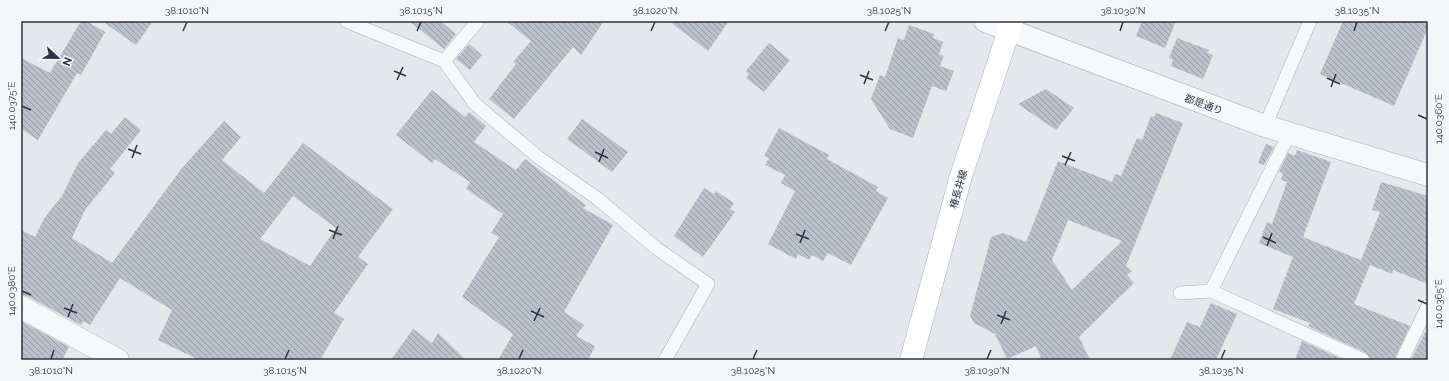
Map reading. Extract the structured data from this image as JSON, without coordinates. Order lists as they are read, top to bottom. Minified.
{"streets":{"main road":["椿長井線"],"street":["郡是通り"]},"crossings":[["郡是通り","椿長井線"]],"north":"right","coordinates":["38.1010°N","38.1015°N","38.1020°N","38.1025°N","38.1030°N","38.1035°N","140.0375°E","140.0360°E","140.0380°E","140.0365°E"]}
